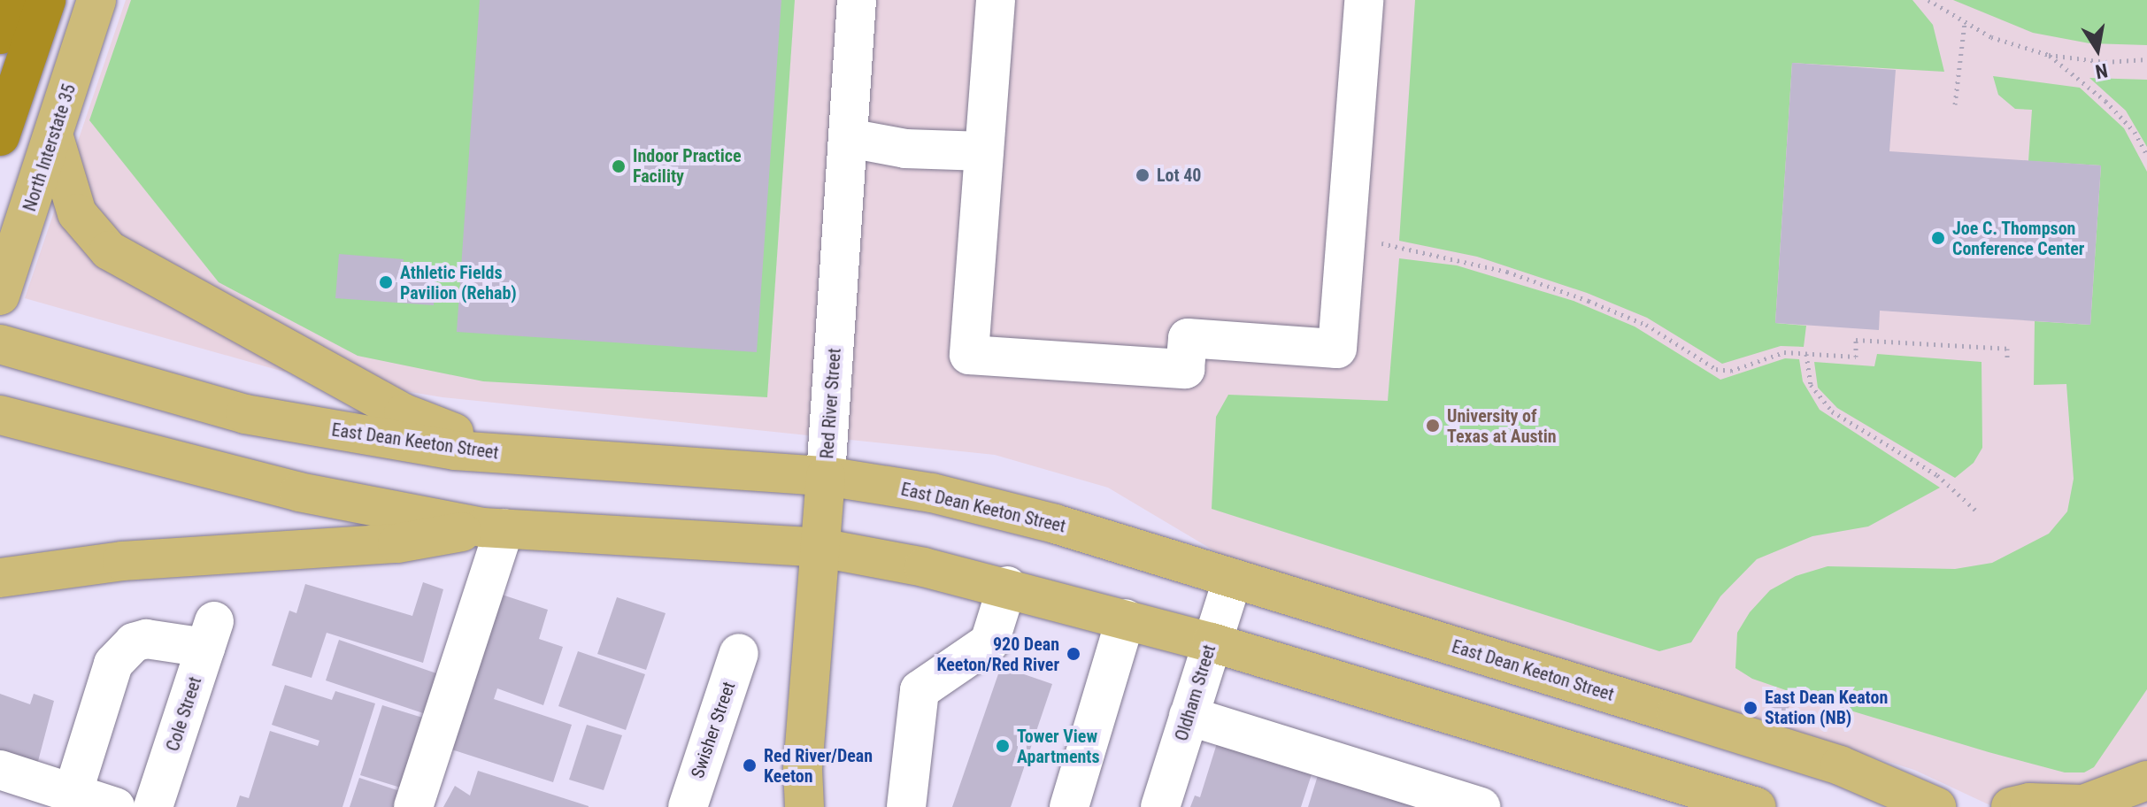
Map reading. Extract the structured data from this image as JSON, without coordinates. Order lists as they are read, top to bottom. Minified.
{"streets":{"main road":["North Interstate 35","Red River Street","East Dean Keeton Street"],"street":["Oldham Street","Cole Street","Swisher Street"]},"crossings":[["Red River Street","East Dean Keeton Street"],["East Dean Keeton Street","Oldham Street"]],"places":["Indoor Practice Facility","Lot 40","Joe C. Thompson Conference Center","Athletic Fields Pavilion (Rehab)","University of Texas at Austin","920 Dean Keeton/Red River","East Dean Keaton Station (NB)","Tower View Apartments","Red River/Dean Keeton"],"north":"bottom"}
